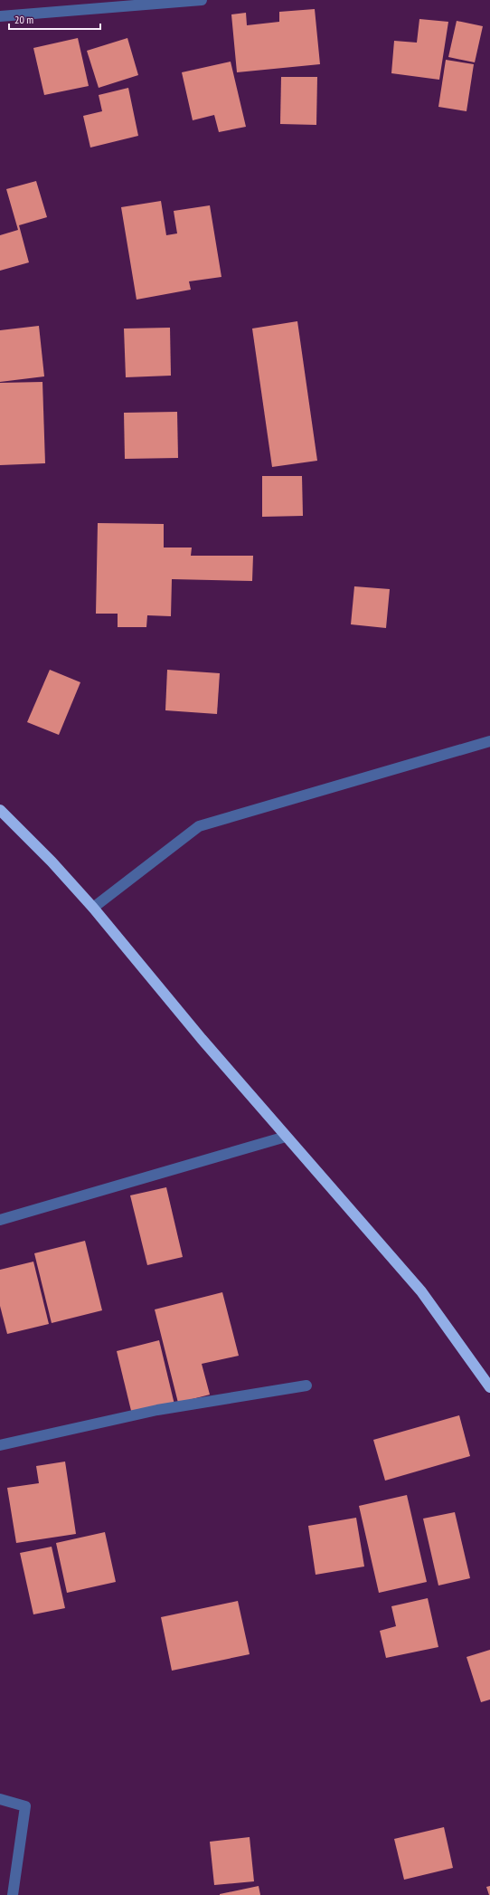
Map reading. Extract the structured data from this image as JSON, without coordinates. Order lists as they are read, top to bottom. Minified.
{"scale_bar":"20 m"}
